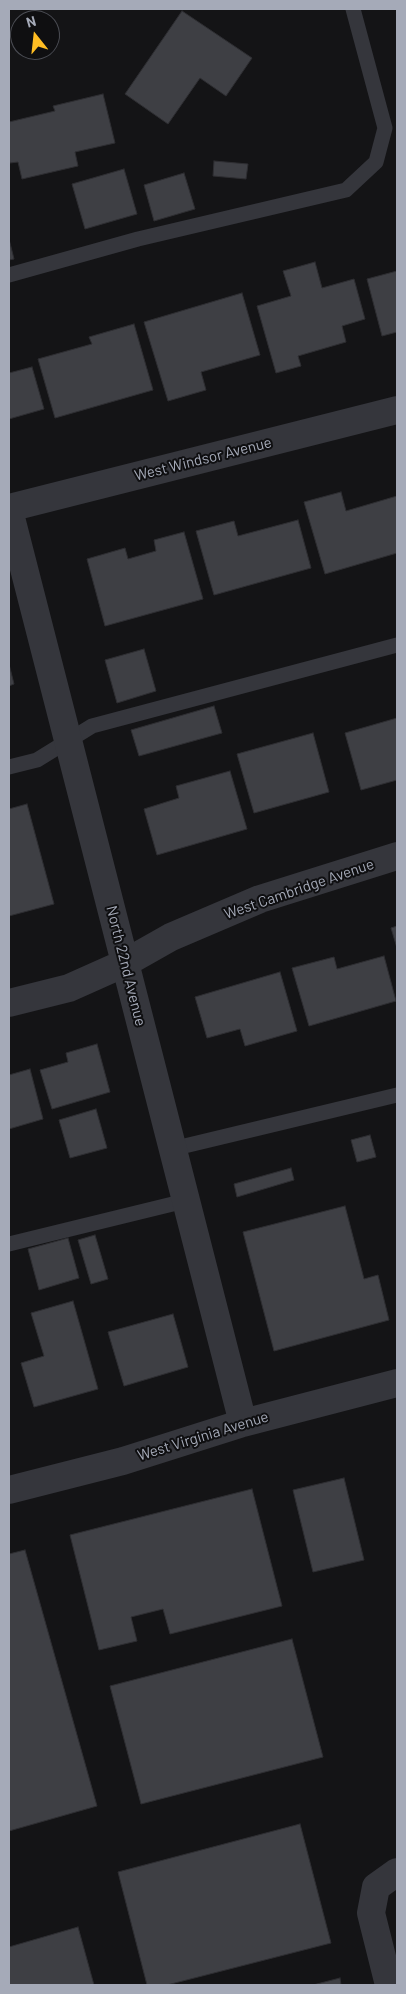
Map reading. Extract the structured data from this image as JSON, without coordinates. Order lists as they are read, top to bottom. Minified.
{"streets":{"street":["West Windsor Avenue","West Cambridge Avenue","North 22nd Avenue","West Virginia Avenue"]},"crossings":[["West Windsor Avenue","North 22nd Avenue"],["West Cambridge Avenue","North 22nd Avenue"],["North 22nd Avenue","West Virginia Avenue"]],"north":"top"}
